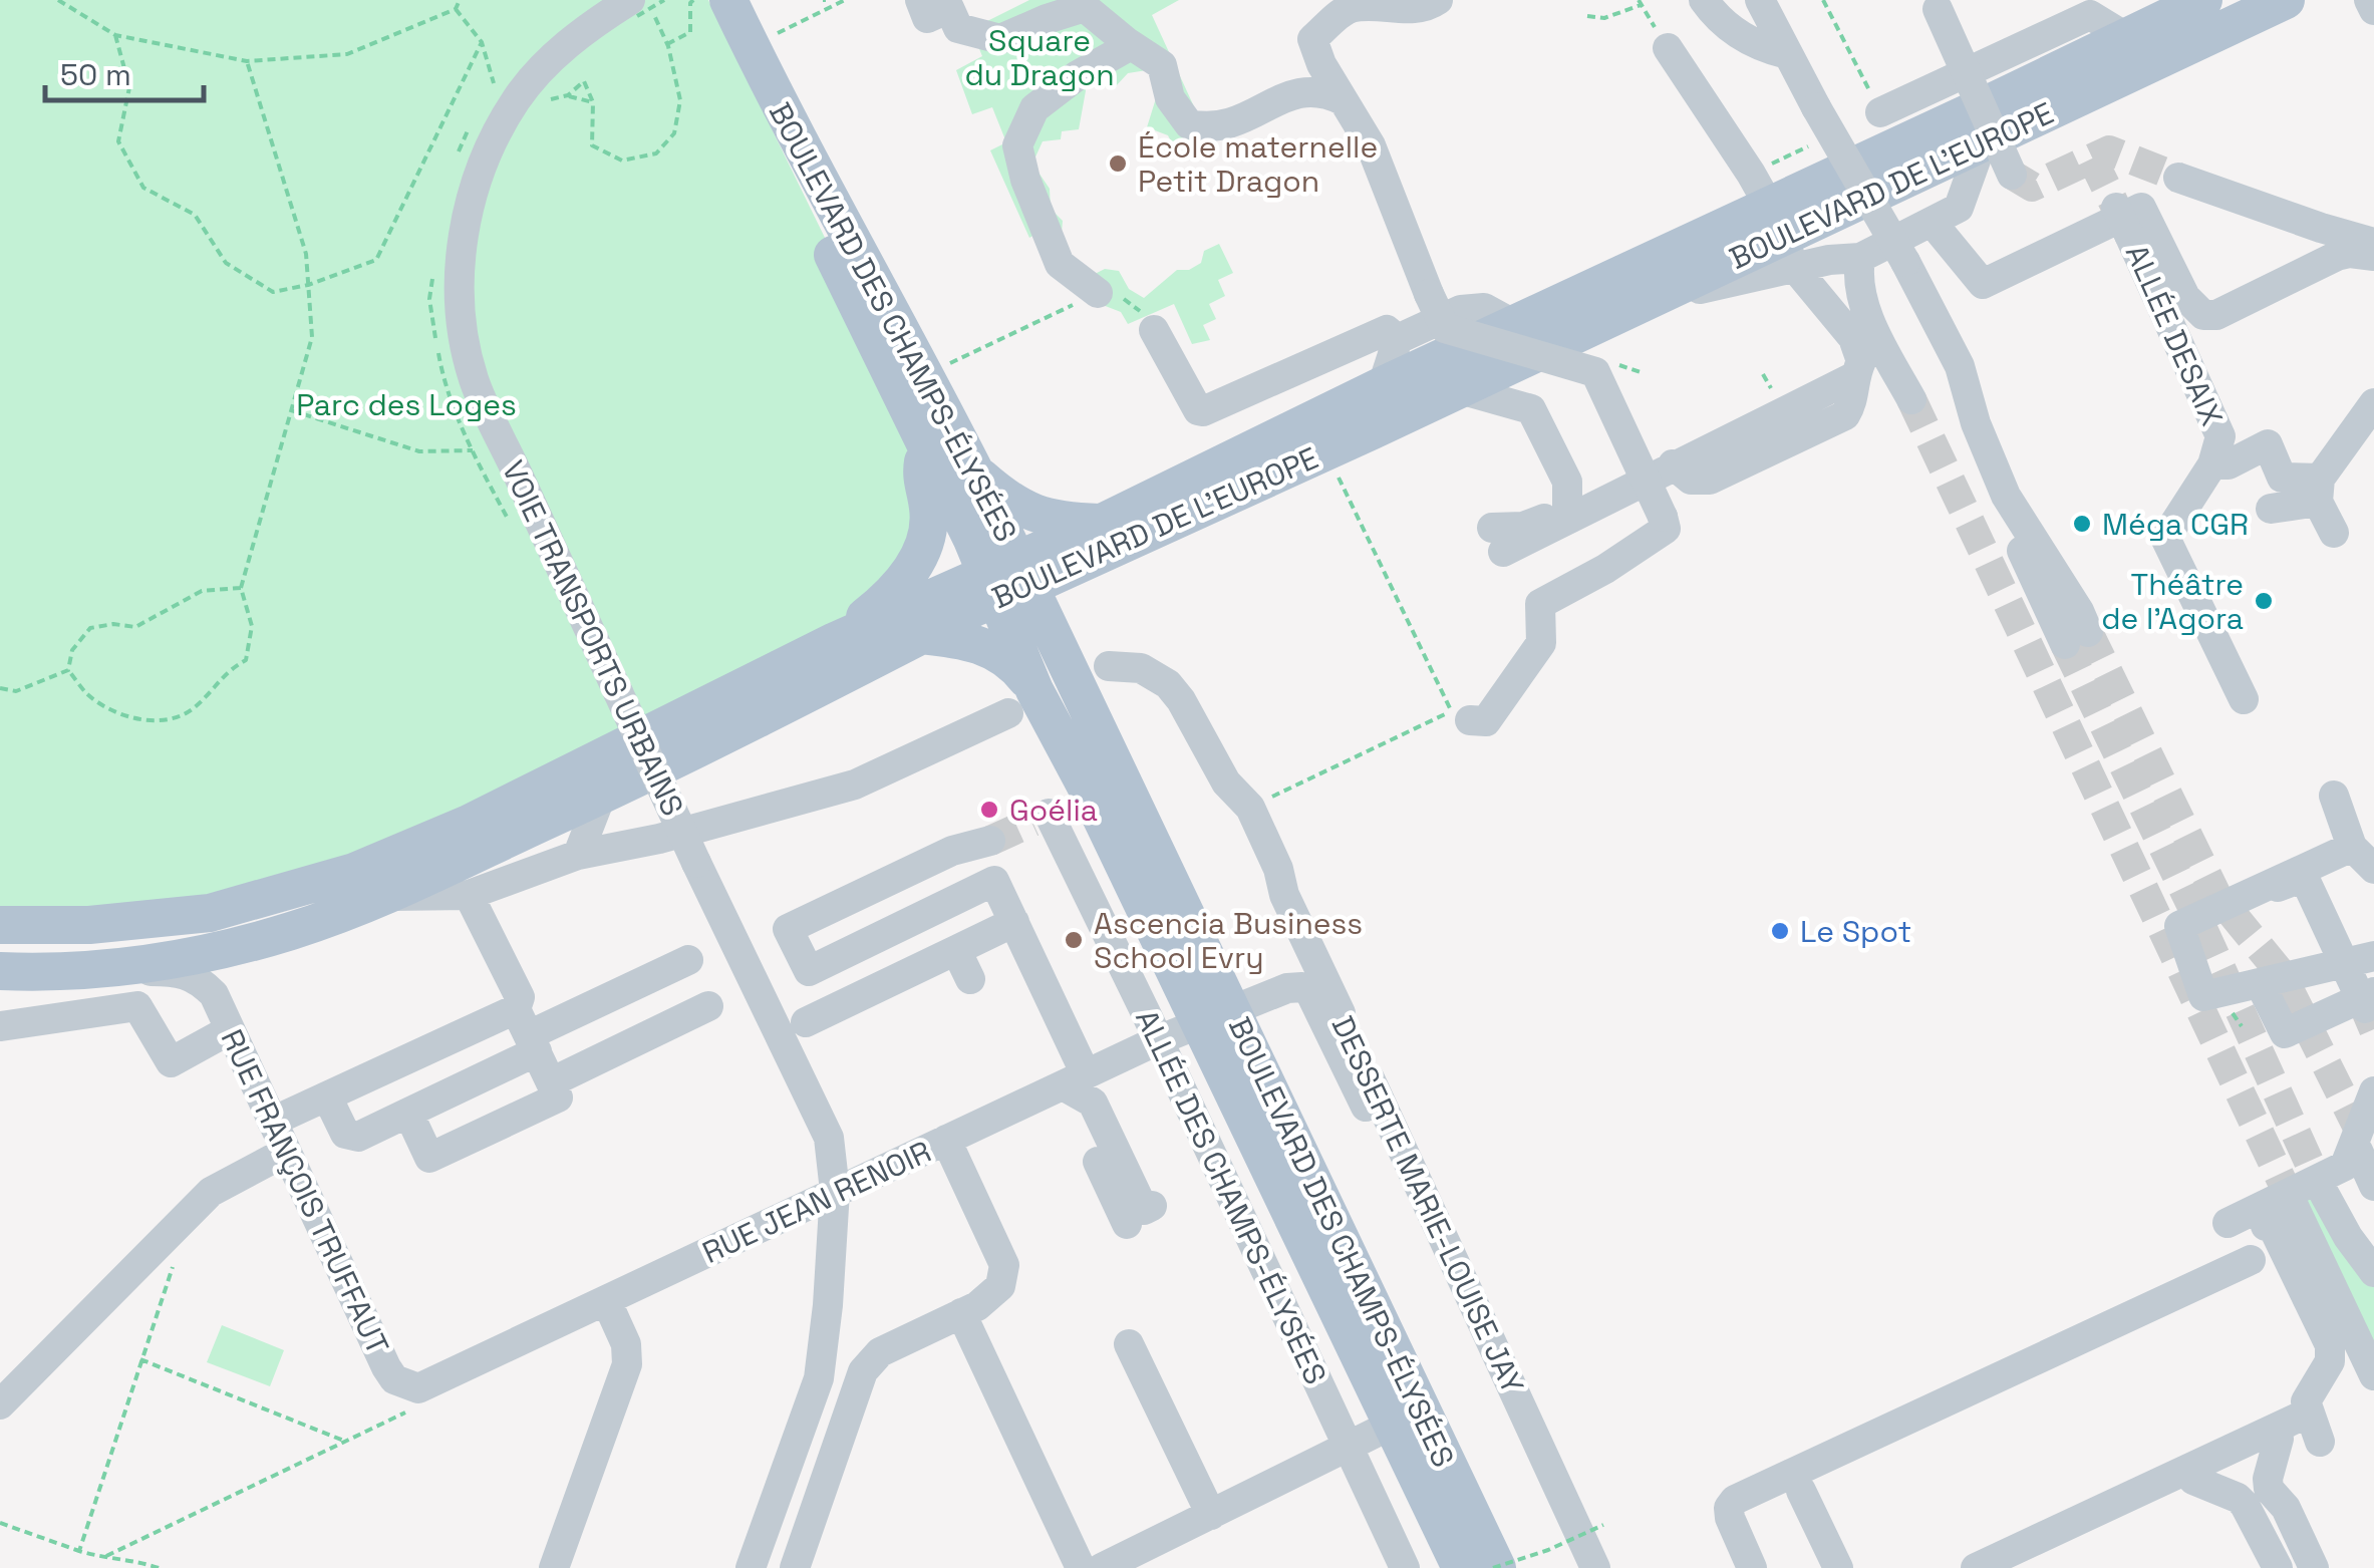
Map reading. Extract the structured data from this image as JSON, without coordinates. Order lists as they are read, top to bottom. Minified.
{"streets":{"main road":["BOULEVARD DE L'EUROPE","BOULEVARD DES CHAMPS-ÉLYSÉES"],"street":["ALLÉE DESAIX","VOIE TRANSPORTS URBAINS","RUE FRANÇOIS TRUFFAUT","ALLÉE DES CHAMPS-ÉLYSÉES","RUE JEAN RENOIR","DESSERTE MARIE-LOUISE JAY"]},"crossings":[["BOULEVARD DE L'EUROPE","BOULEVARD DES CHAMPS-ÉLYSÉES"],["BOULEVARD DE L'EUROPE","RUE FRANÇOIS TRUFFAUT"],["BOULEVARD DES CHAMPS-ÉLYSÉES","ALLÉE DES CHAMPS-ÉLYSÉES"],["BOULEVARD DES CHAMPS-ÉLYSÉES","RUE JEAN RENOIR"],["VOIE TRANSPORTS URBAINS","RUE JEAN RENOIR"],["RUE FRANÇOIS TRUFFAUT","RUE JEAN RENOIR"],["ALLÉE DES CHAMPS-ÉLYSÉES","RUE JEAN RENOIR"],["RUE JEAN RENOIR","DESSERTE MARIE-LOUISE JAY"]],"parks":["Square du Dragon","Parc des Loges"],"places":["École maternelle Petit Dragon","Méga CGR","Théâtre de l'Agora","Goélia","Le Spot","Ascencia Business School Evry"],"scale_bar":"50 m"}
